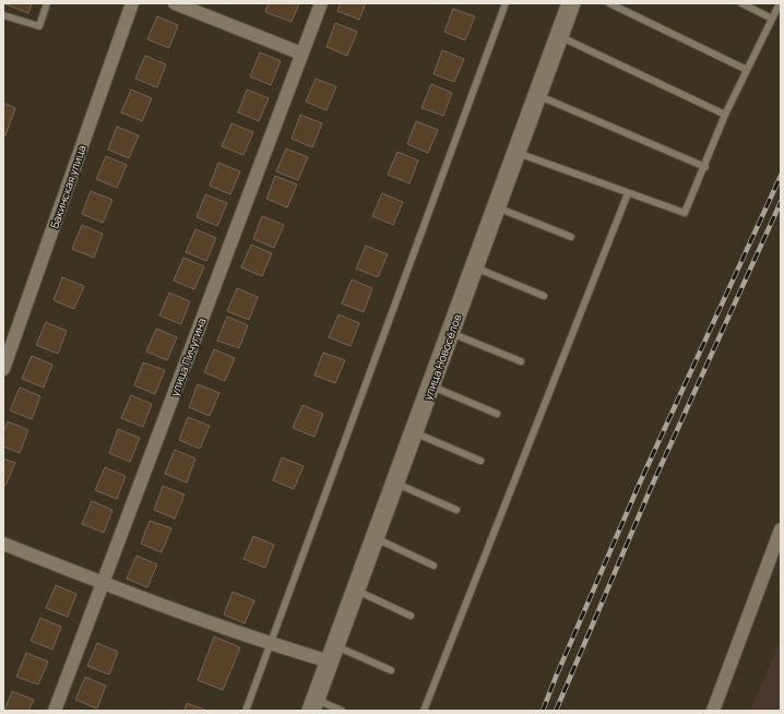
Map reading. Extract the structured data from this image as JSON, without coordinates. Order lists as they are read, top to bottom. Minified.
{"streets":{"street":["Бакинская улица","улица Пичугина","улица Новосёлов"]}}
